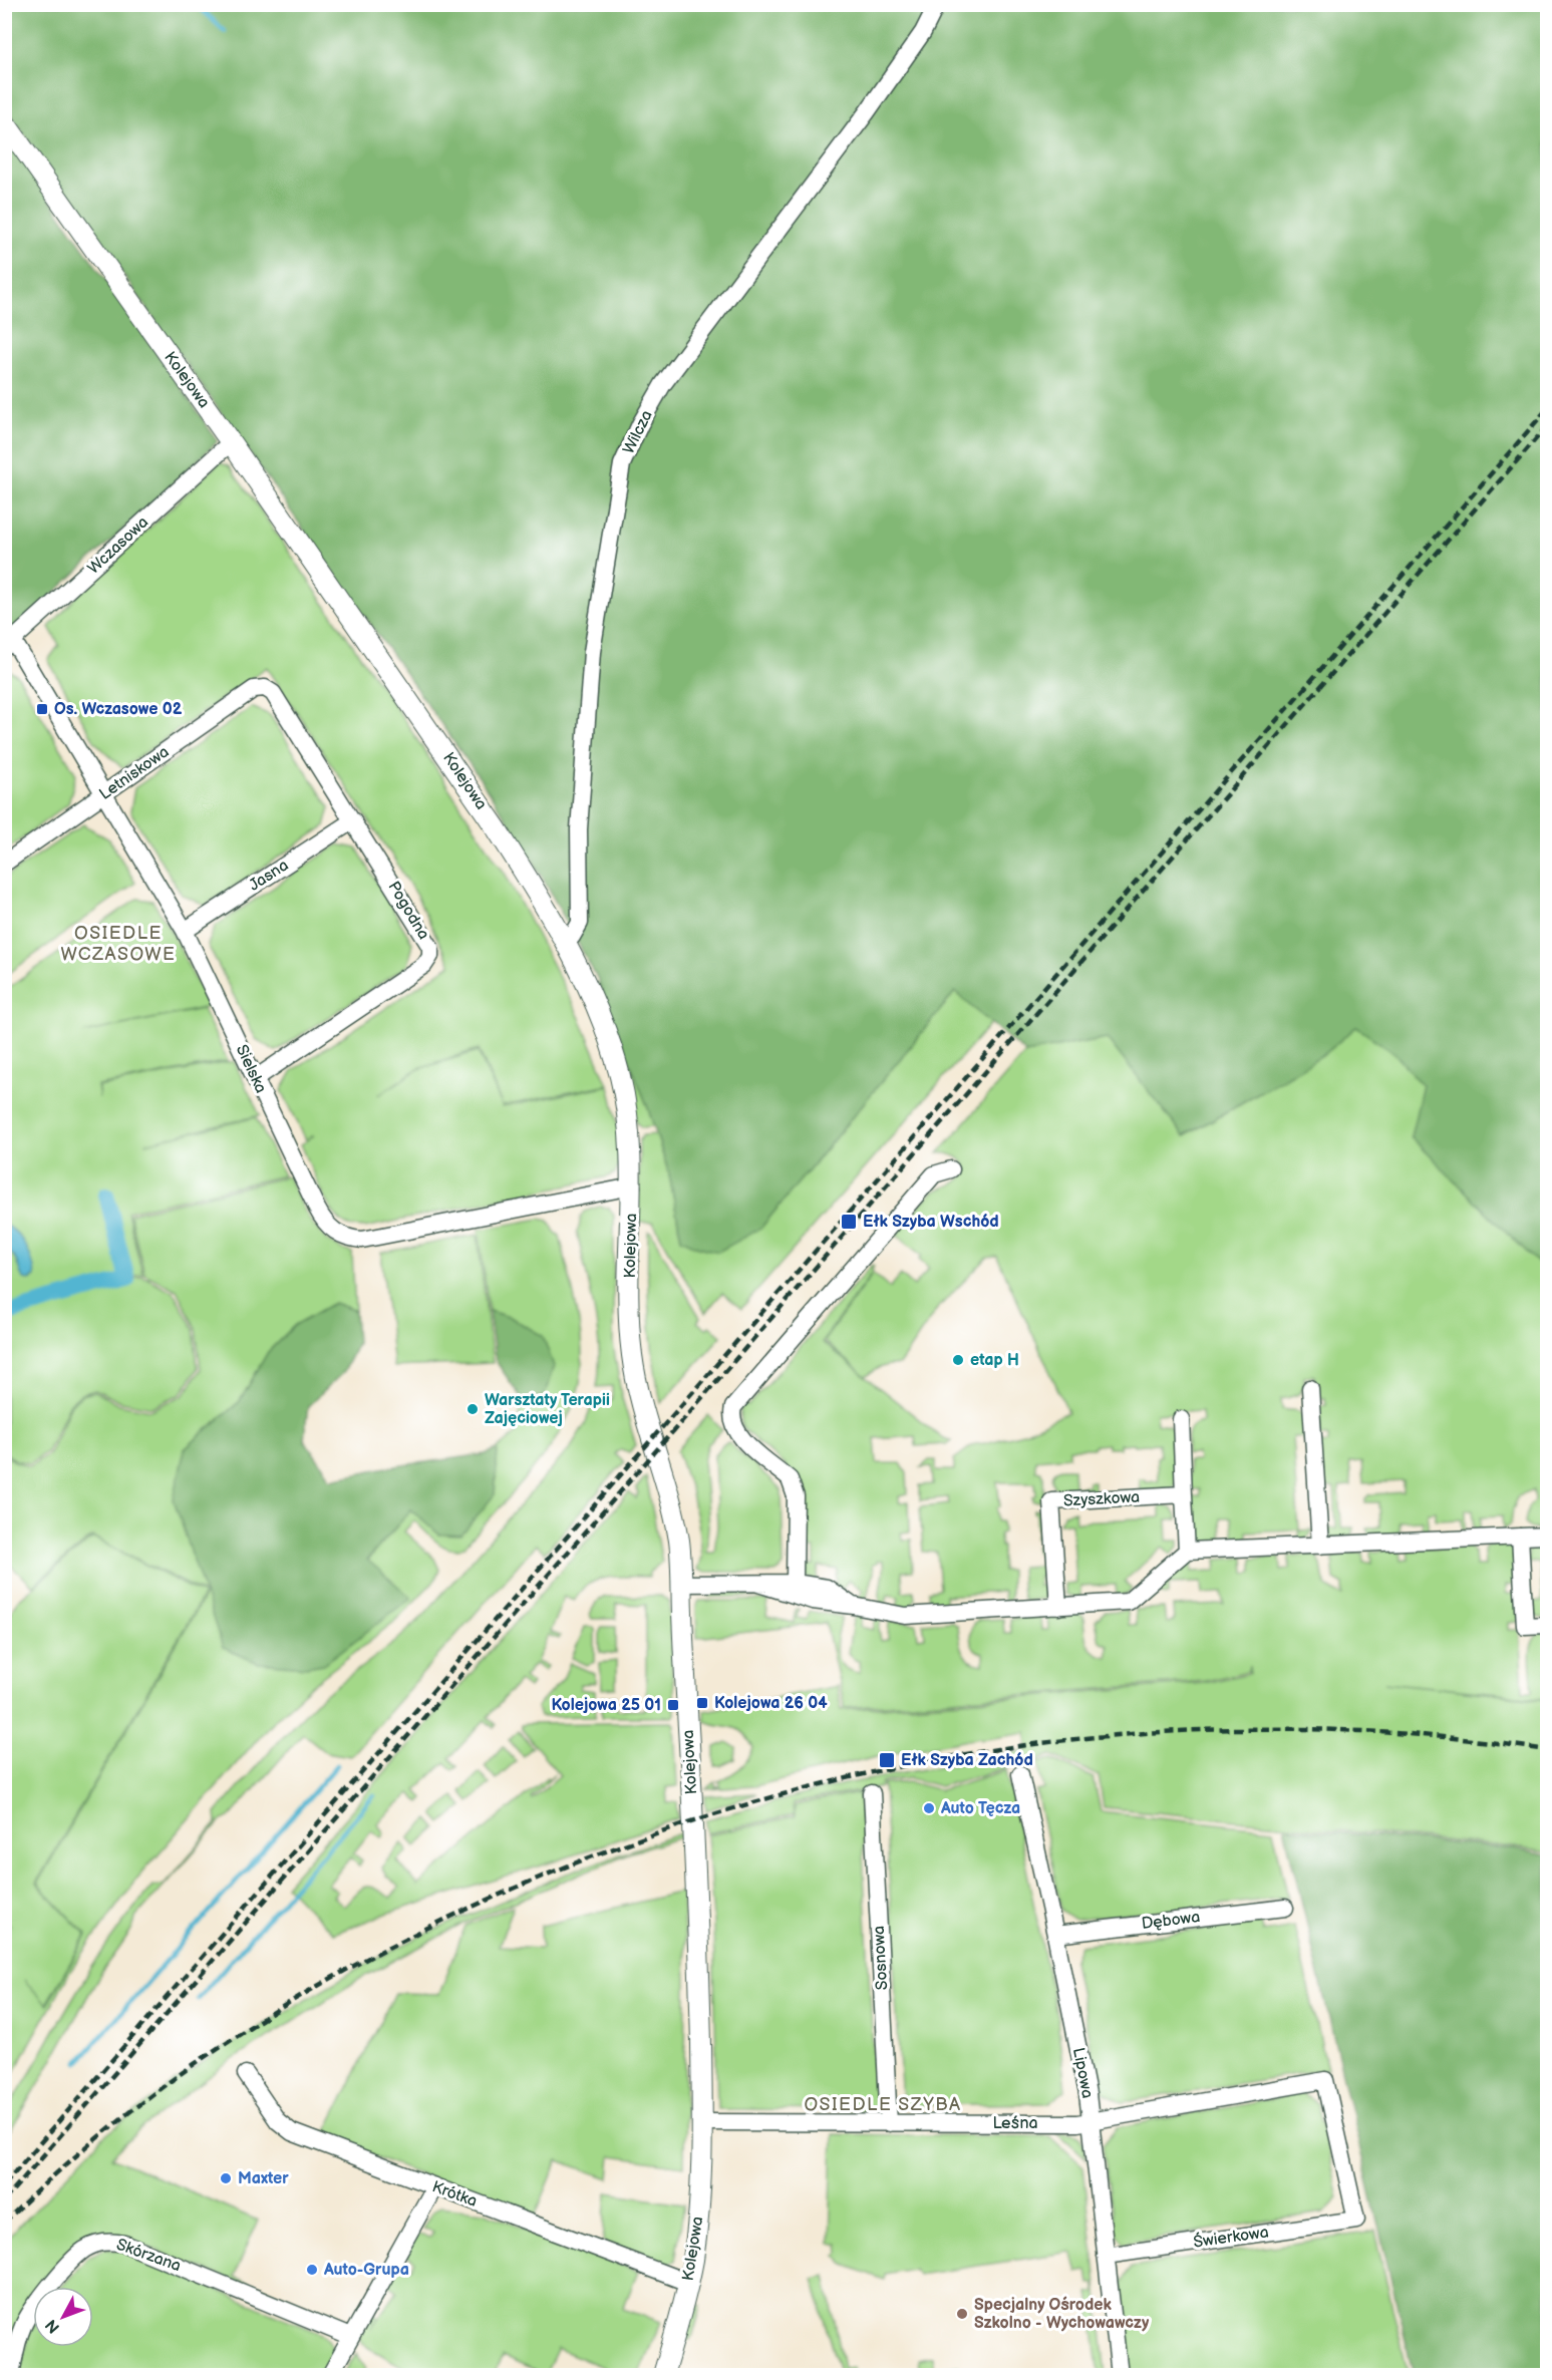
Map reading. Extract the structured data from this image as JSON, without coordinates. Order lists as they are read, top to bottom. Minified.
{"streets":{"street":["Kolejowa","Wilcza","Wczasowa","Letniskowa","Jasna","Pogodna","Sielska","Szyszkowa","Dębowa","Sosnowa","Lipowa","Leśna","Krótka","Świerkowa","Skórzana"]},"crossings":[["Kolejowa","Wilcza"],["Kolejowa","Wczasowa"],["Kolejowa","Sielska"],["Kolejowa","Leśna"],["Kolejowa","Krótka"],["Wczasowa","Sielska"],["Letniskowa","Pogodna"],["Letniskowa","Sielska"],["Jasna","Pogodna"],["Jasna","Sielska"],["Pogodna","Sielska"],["Dębowa","Lipowa"],["Sosnowa","Leśna"],["Lipowa","Leśna"],["Lipowa","Świerkowa"],["Leśna","Świerkowa"]],"districts":["OSIEDLE WCZASOWE","OSIEDLE SZYBA"],"places":{"transit":["Os. Wczasowe 02","Ełk Szyba Wschód","Kolejowa 26 04","Kolejowa 25 01","Ełk Szyba Zachód"],"other":["etap H","Warsztaty Terapii Zajęciowej","Auto Tęcza","Maxter","Auto-Grupa","Specjalny Ośrodek Szkolno - Wychowawczy"]},"north":"bottom left"}
